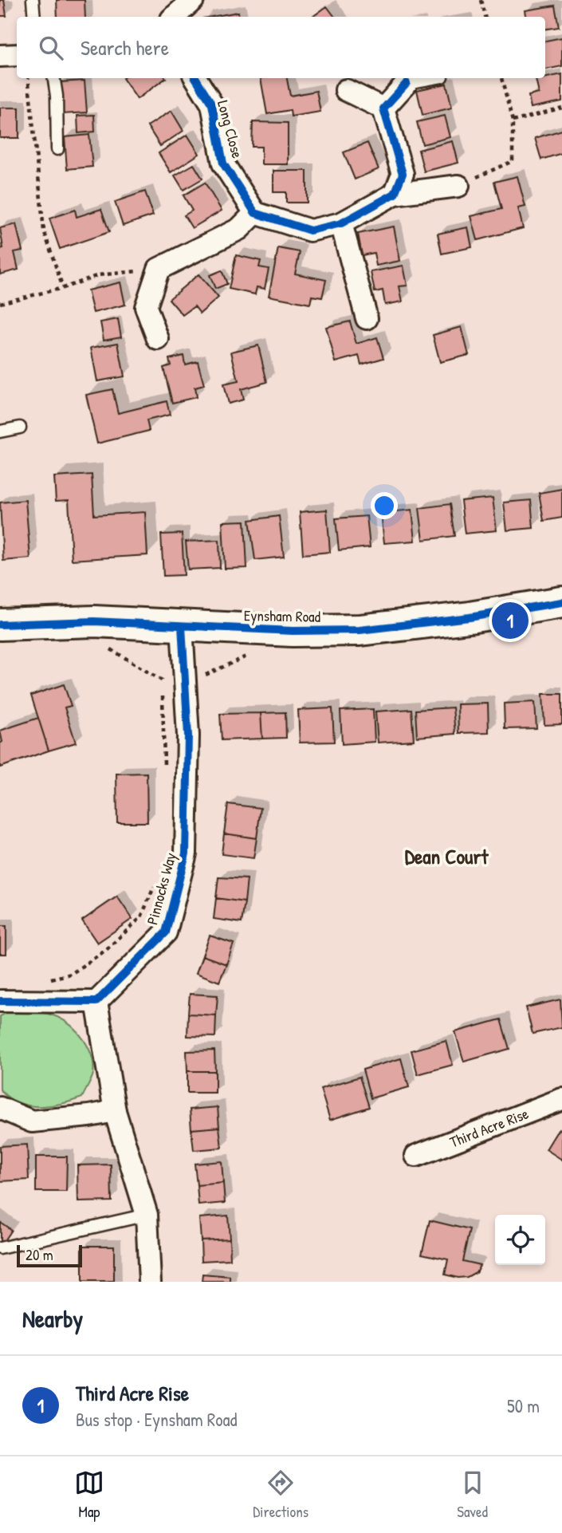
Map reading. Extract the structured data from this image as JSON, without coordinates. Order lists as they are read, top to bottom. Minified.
{"streets":{"main road":["Eynsham Road"],"street":["Long Close","Pinnocks Way","Third Acre Rise"]},"crossings":[["Eynsham Road","Pinnocks Way"]],"districts":["Dean Court"],"scale_bar":"20 m","page":{"search":"Search here","pins":"1","scale":"20 m","heading":"Nearby","list":[{"mark":"1","name":"Third Acre Rise","note":"Bus stop · Eynsham Road","value":"50 m"}],"nav":["Map","Directions","Saved"]}}
